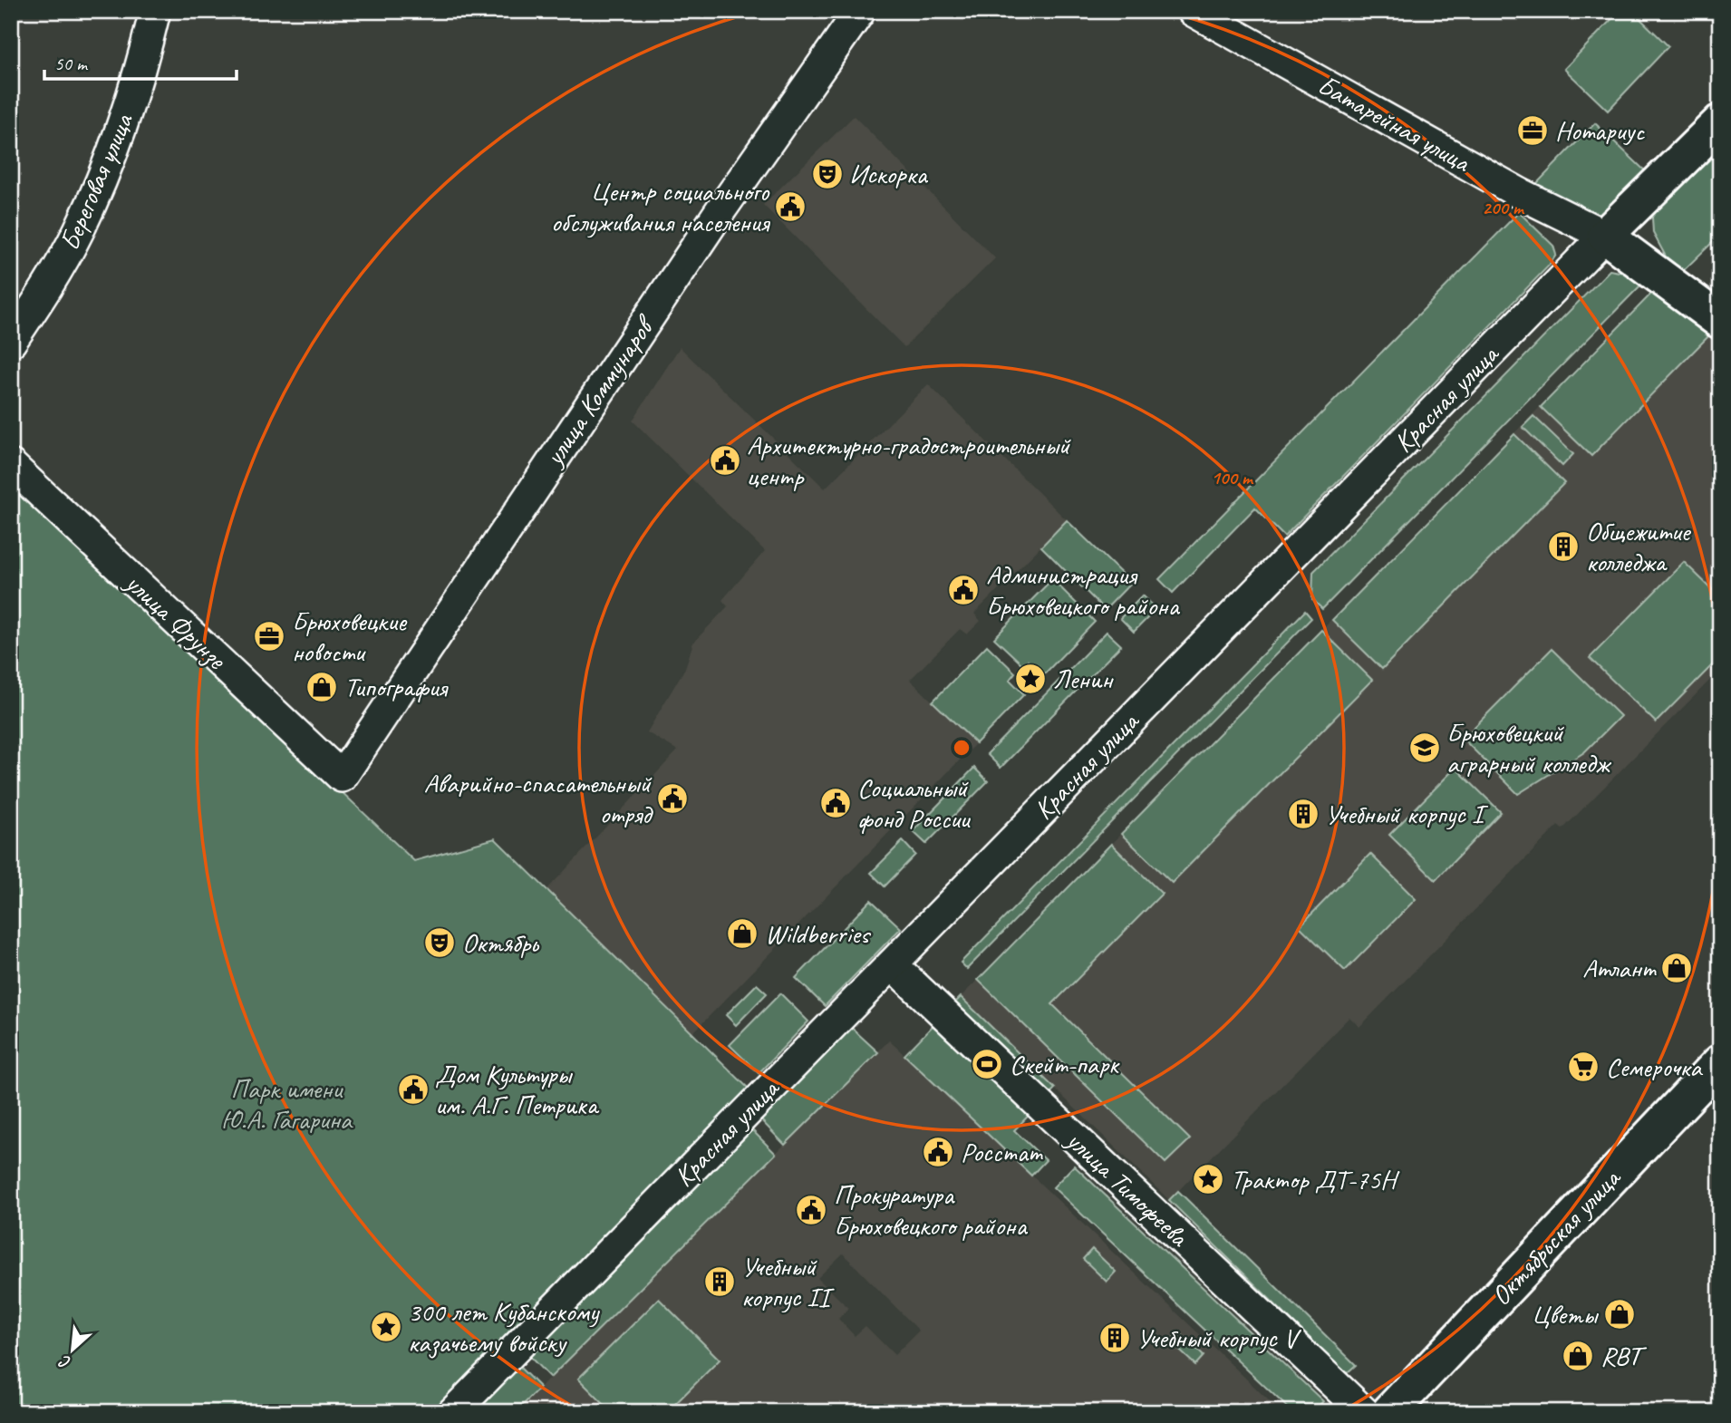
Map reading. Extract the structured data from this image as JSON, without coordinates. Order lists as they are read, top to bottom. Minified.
{"streets":{"street":["Батарейная улица","Береговая улица","улица Коммунаров","Красная улица","улица Фрунзе","улица Тимофеева","Октябрьская улица"]},"crossings":[["Батарейная улица","Красная улица"],["улица Коммунаров","улица Фрунзе"],["Красная улица","улица Тимофеева"]],"parks":["Парк имени Ю.А. Гагарина"],"places":{"office":["Нотариус","Брюховецкие новости"],"theatre":["Искорка","Октябрь"],"public building":["Центр социального обслуживания населения","Архитектурно-градостроительный центр","Администрация Брюховецкого района","Аварийно-спасательный отряд","Социальный фонд России","Дом Культуры им. А.Г. Петрика","Росстат","Прокуратура Брюховецкого района"],"building":["Общежитие колледжа","Учебный корпус I","Учебный корпус II","Учебный корпус V"],"place":["Ленин","Трактор ДТ-75Н","300 лет Кубанскому казачьему войску"],"shop":["Типография","Wildberries","Атлант","Цветы","RBT"],"school or university":["Брюховецкий аграрный колледж"],"sports":["Скейт-парк"],"supermarket":["Семерочка"]},"scale_bar":"50 m","north":"bottom left","rings":["200 m","100 m"]}
